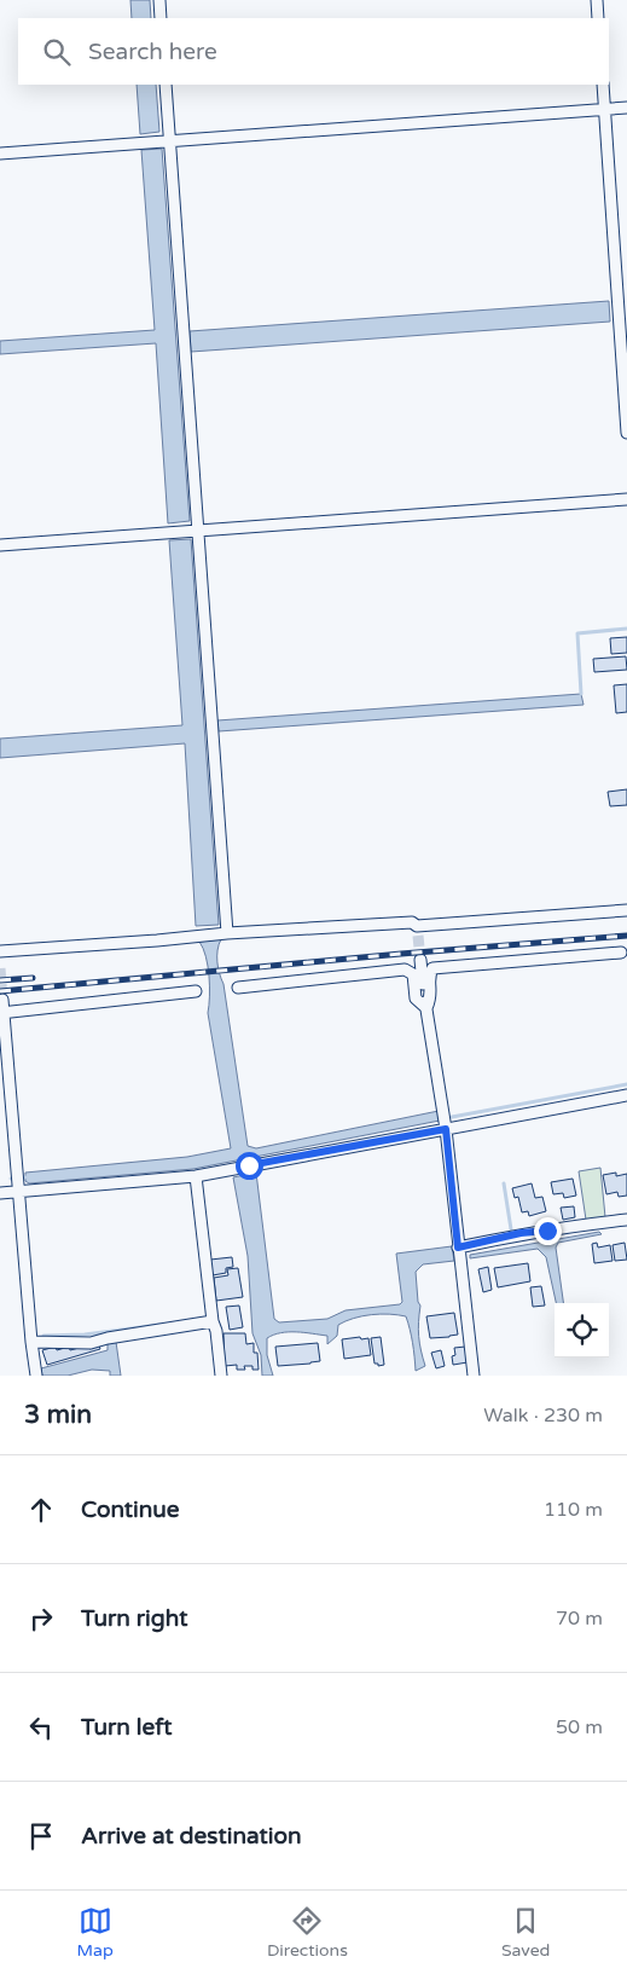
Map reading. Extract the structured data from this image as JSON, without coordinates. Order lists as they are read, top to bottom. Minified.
{"page":{"search":"Search here","heading":["3 min","Walk · 230 m"],"list":[["Continue","110 m"],["Turn right","70 m"],["Turn left","50 m"],"Arrive at destination"],"nav":["Map","Directions","Saved"]}}
